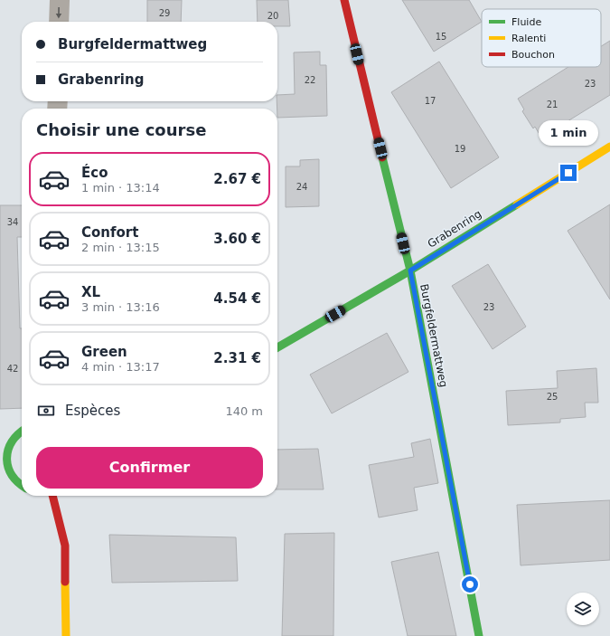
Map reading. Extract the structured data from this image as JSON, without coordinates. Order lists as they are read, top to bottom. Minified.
{"streets":{"street":["Grabenring","Burgfeldermattweg"]},"crossings":[["Grabenring","Burgfeldermattweg"]],"house_numbers":["29","20","15","22","23","17","21","19","24","34","23","42","25"],"legend":["Fluide","Ralenti","Bouchon"],"page":{"banner":["Burgfeldermattweg","Grabenring"],"heading":"Choisir une course","bubble":"1 min","list":[{"name":"Éco","note":"1 min · 13:14","value":"2.67 €"},{"name":"Confort","note":"2 min · 13:15","value":"3.60 €"},{"name":"XL","note":"3 min · 13:16","value":"4.54 €"},{"name":"Green","note":"4 min · 13:17","value":"2.31 €"}],"pay":["Espèces","140 m"],"buttons":"Confirmer"}}
